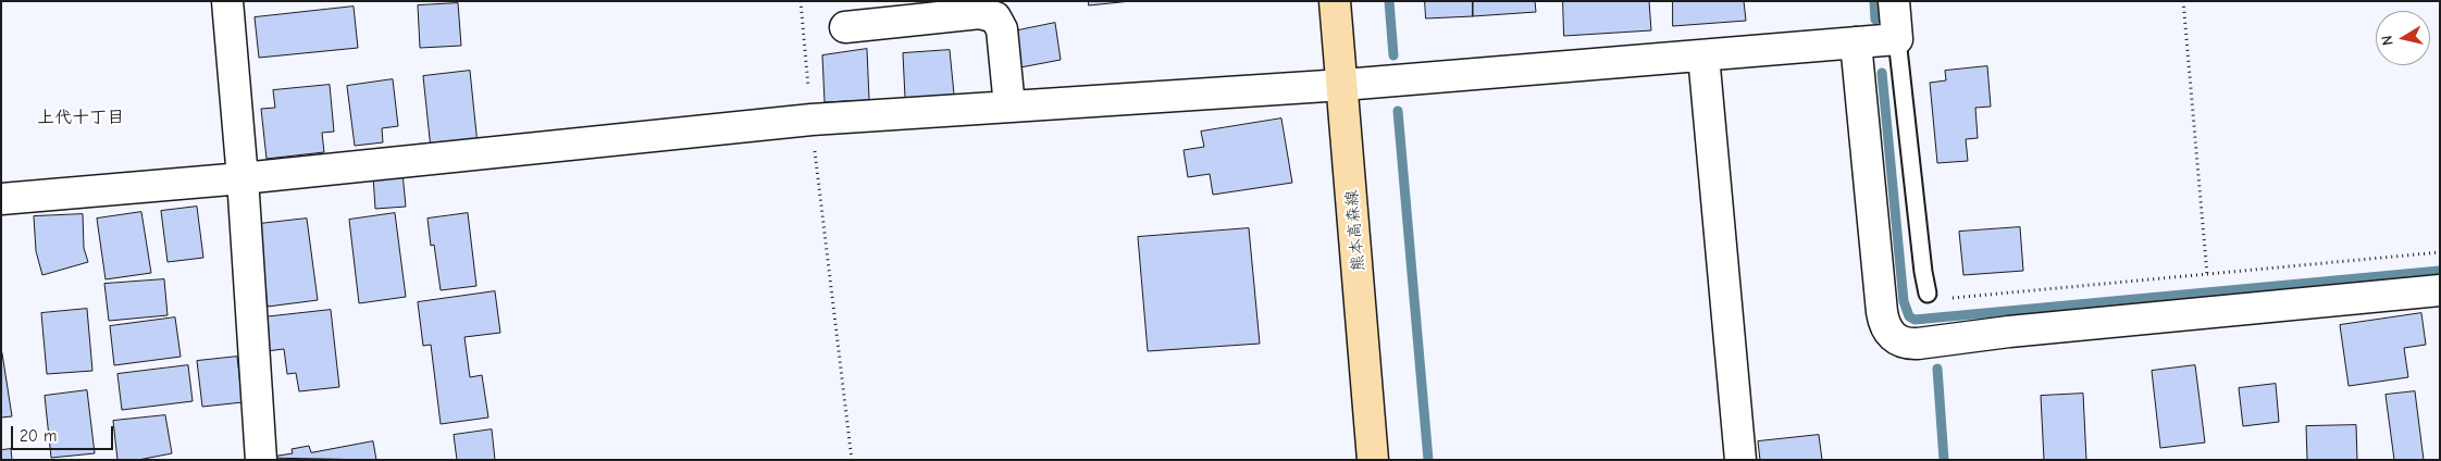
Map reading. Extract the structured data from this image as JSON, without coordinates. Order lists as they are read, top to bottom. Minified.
{"streets":{"main road":["熊本高森線"]},"districts":["上代十丁目"],"scale_bar":"20 m","north":"left"}
